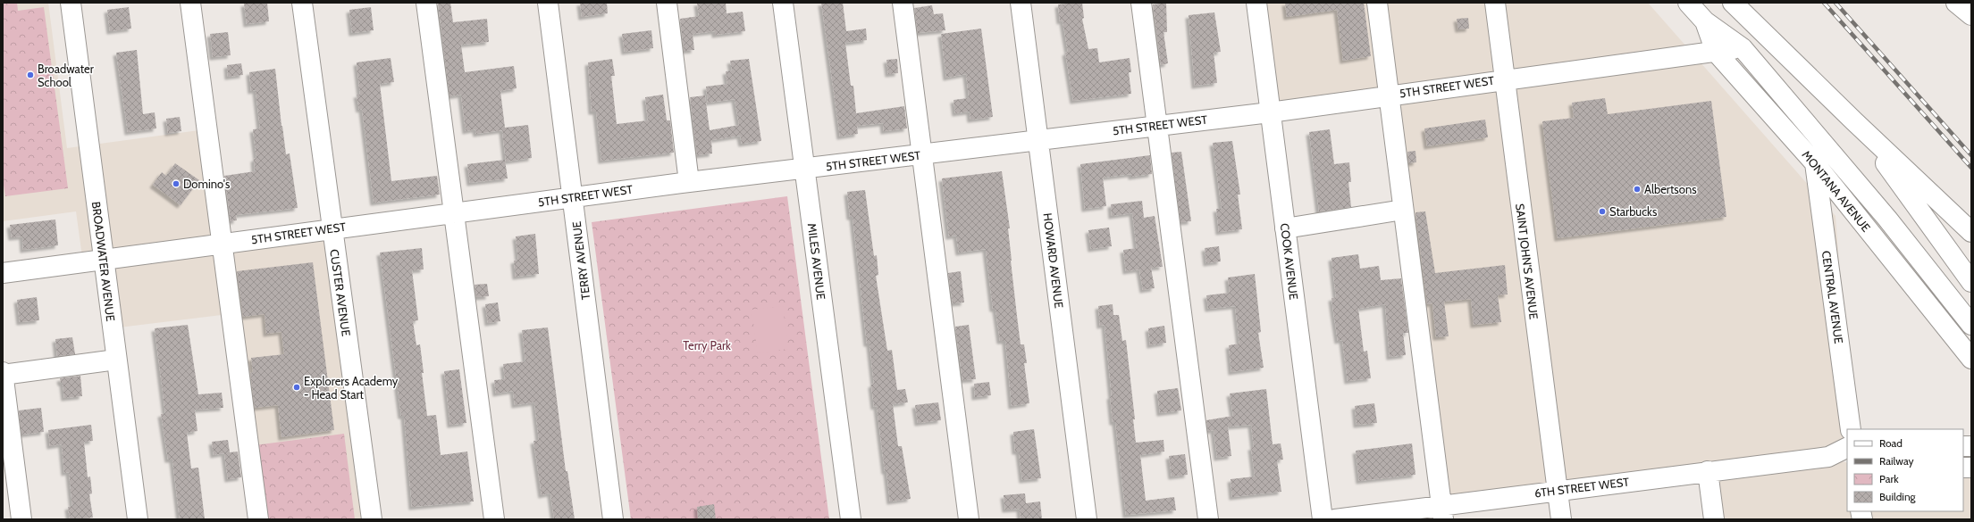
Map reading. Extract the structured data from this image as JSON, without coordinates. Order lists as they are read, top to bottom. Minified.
{"streets":{"street":["5TH STREET WEST","MONTANA AVENUE","TERRY AVENUE","HOWARD AVENUE","BROADWATER AVENUE","MILES AVENUE","COOK AVENUE","SAINT JOHN'S AVENUE","CUSTER AVENUE","CENTRAL AVENUE","6TH STREET WEST"]},"crossings":[["5TH STREET WEST","MONTANA AVENUE"],["5TH STREET WEST","TERRY AVENUE"],["5TH STREET WEST","HOWARD AVENUE"],["5TH STREET WEST","BROADWATER AVENUE"],["5TH STREET WEST","MILES AVENUE"],["5TH STREET WEST","COOK AVENUE"],["5TH STREET WEST","SAINT JOHN'S AVENUE"],["5TH STREET WEST","CUSTER AVENUE"],["MONTANA AVENUE","CENTRAL AVENUE"],["SAINT JOHN'S AVENUE","6TH STREET WEST"]],"parks":["Terry Park"],"places":["Broadwater School","Domino's","Albertsons","Starbucks","Explorers Academy - Head Start"],"legend":["Road","Railway","Park","Building"]}
